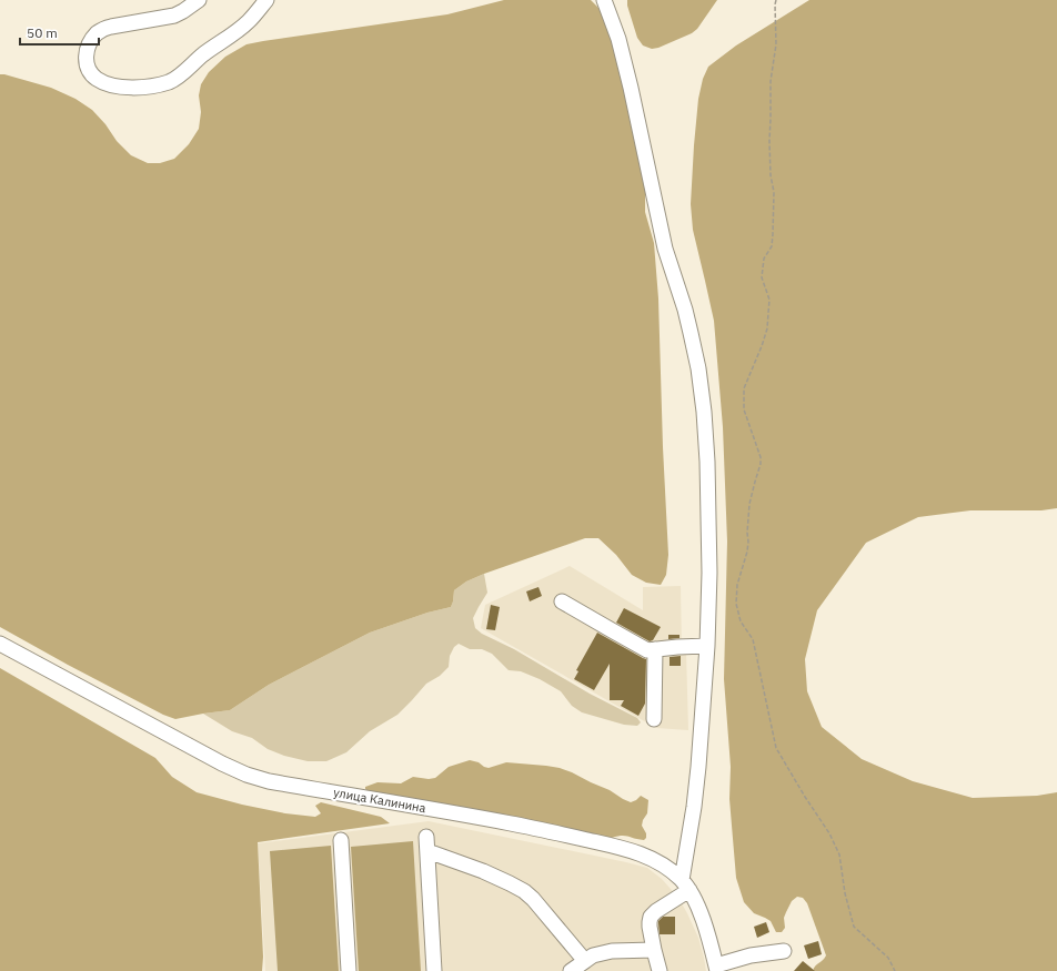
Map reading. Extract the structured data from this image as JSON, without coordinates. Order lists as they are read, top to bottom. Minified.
{"streets":{"street":["улица Калинина"]},"scale_bar":"50 m"}
